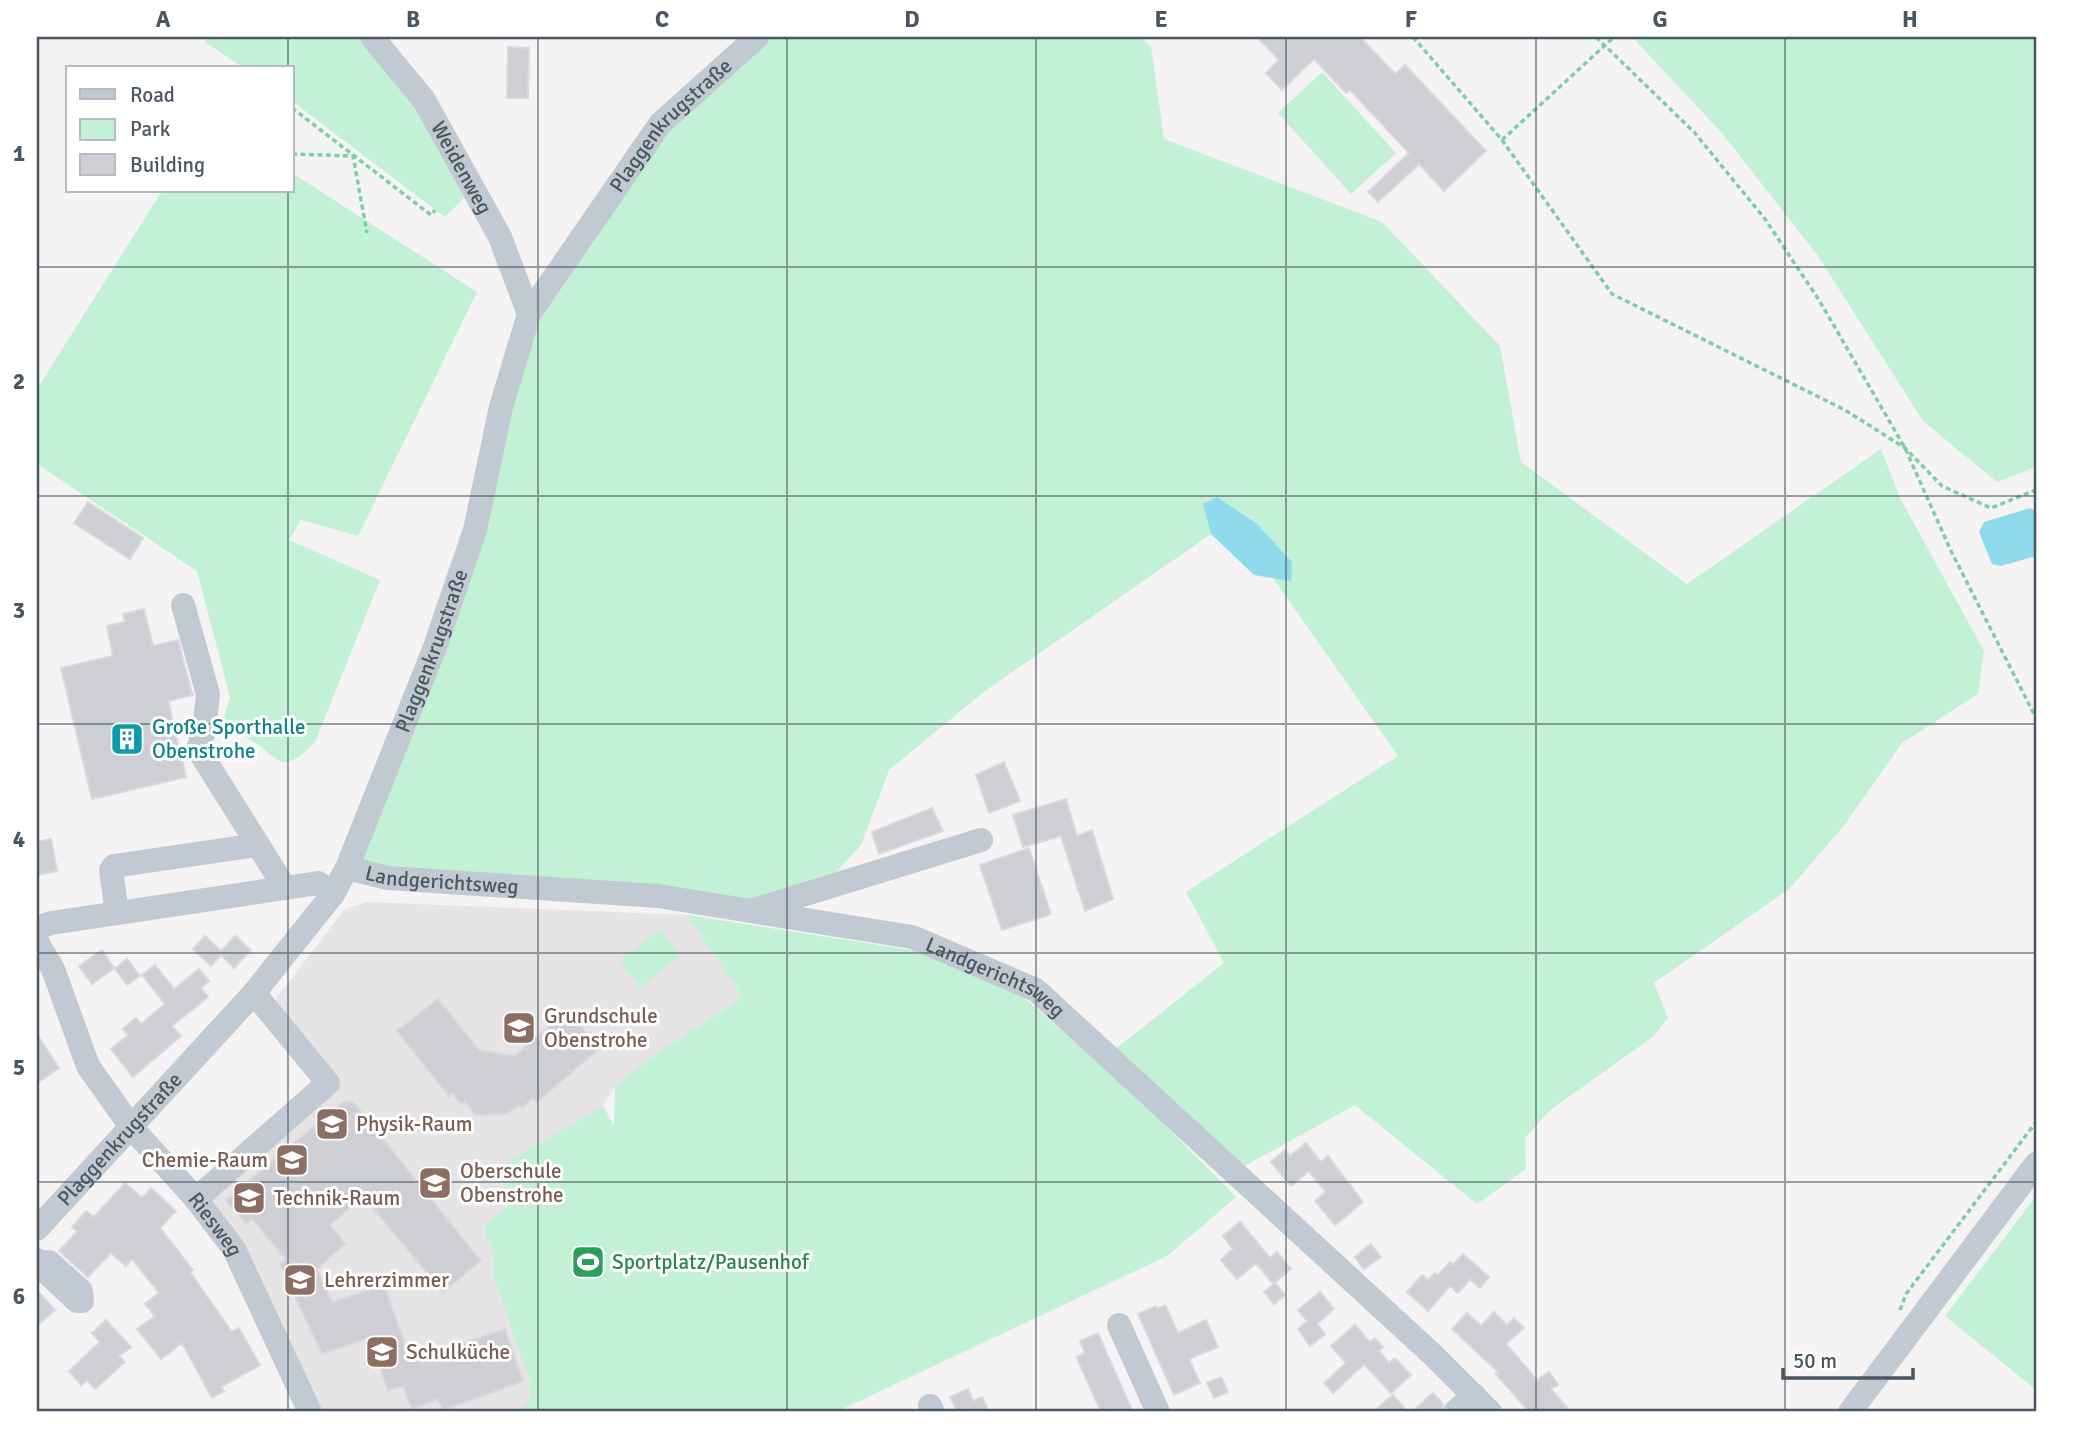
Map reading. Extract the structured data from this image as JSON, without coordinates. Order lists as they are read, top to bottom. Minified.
{"streets":{"street":["Plaggenkrugstraße","Weidenweg","Landgerichtsweg","Riesweg"]},"crossings":[["Plaggenkrugstraße","Weidenweg"],["Plaggenkrugstraße","Landgerichtsweg"],["Plaggenkrugstraße","Riesweg"]],"places":{"building":["Große Sporthalle Obenstrohe"],"school or university":["Grundschule Obenstrohe","Physik-Raum","Chemie-Raum","Oberschule Obenstrohe","Technik-Raum","Lehrerzimmer","Schulküche"],"sports":["Sportplatz/Pausenhof"]},"legend":["Road","Park","Building"],"scale_bar":"50 m","grid":{"columns":["A","B","C","D","E","F","G","H"],"rows":["1","2","3","4","5","6"]}}
